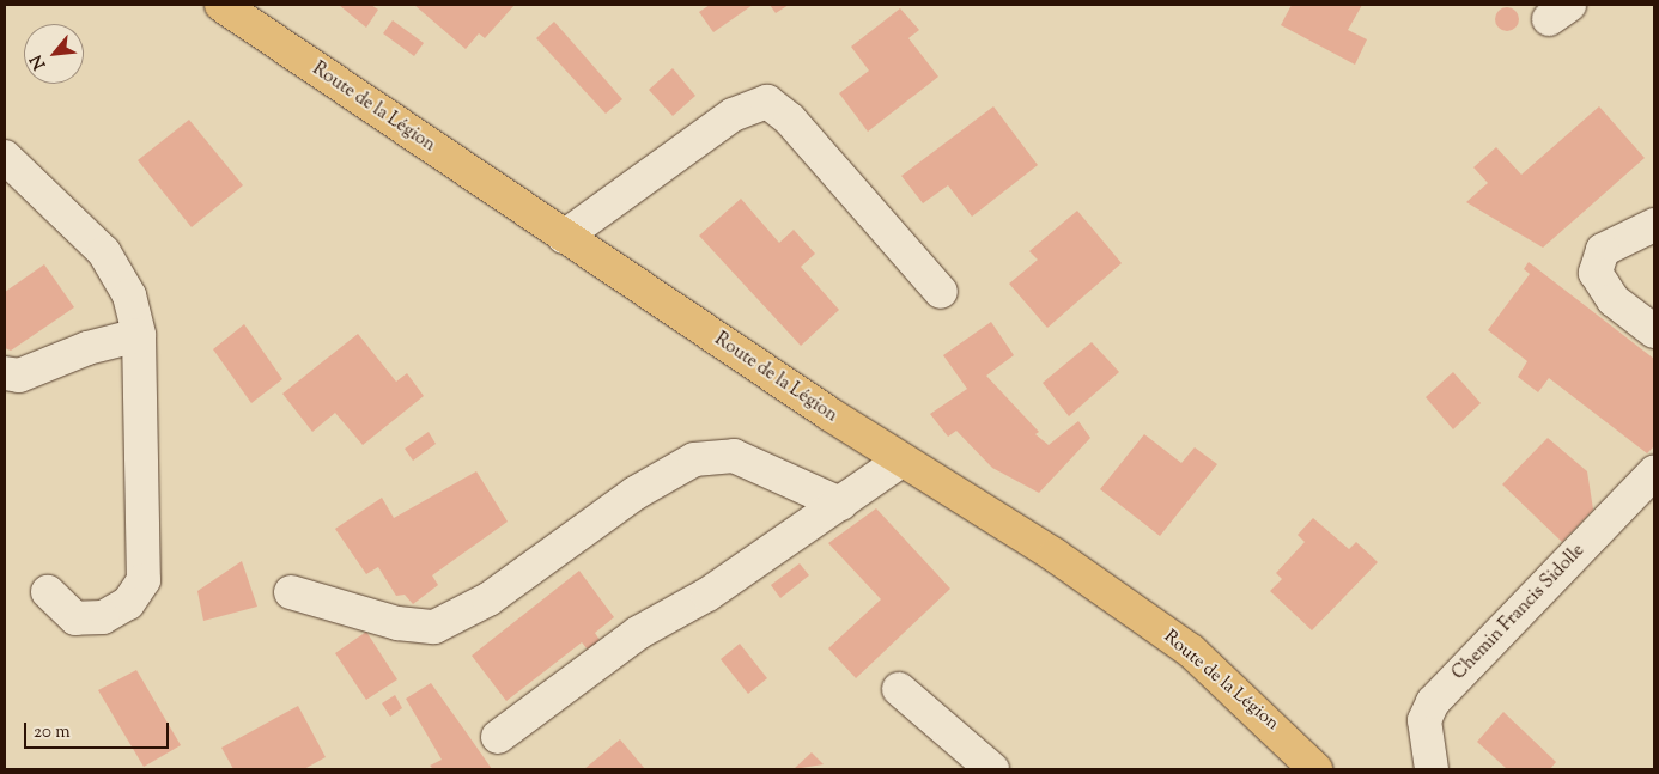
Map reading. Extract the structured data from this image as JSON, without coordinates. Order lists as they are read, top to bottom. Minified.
{"streets":{"main road":["Route de la Légion"],"street":["Chemin Francis Sidolle"]},"scale_bar":"20 m","north":"bottom left"}
